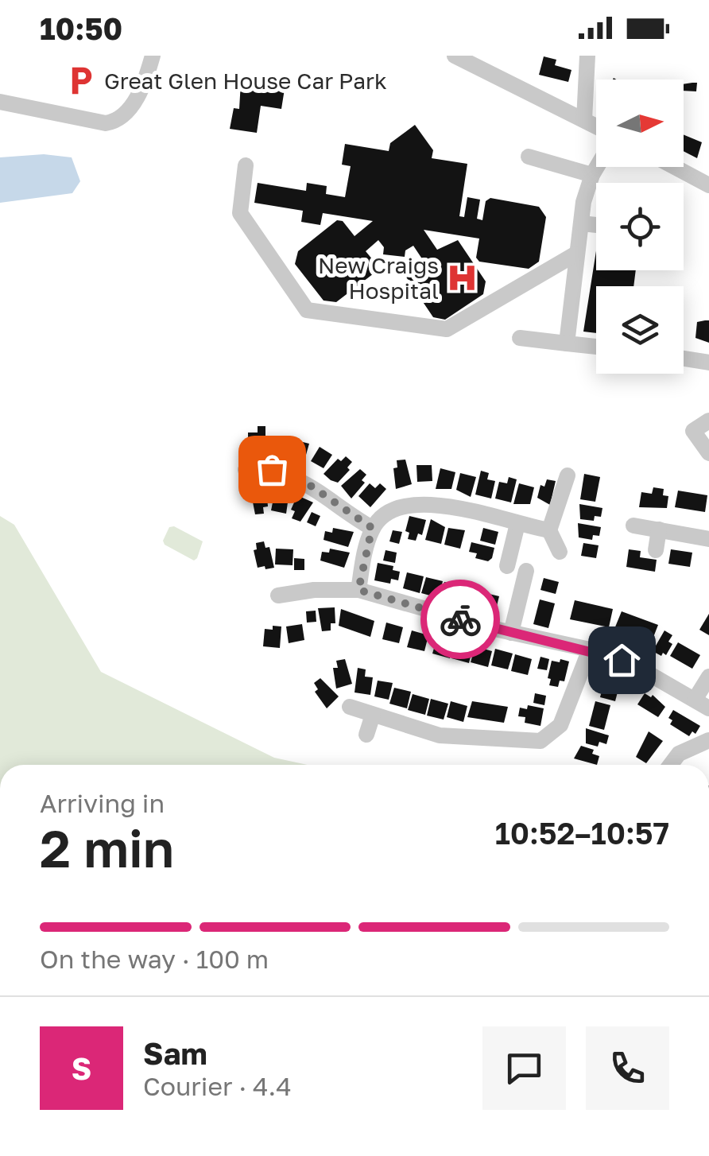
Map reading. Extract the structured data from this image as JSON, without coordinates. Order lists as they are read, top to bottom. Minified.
{"places":{"parking":["Great Glen House Car Park"],"hospital":["New Craigs Hospital"]},"north":"right","page":{"status":"10:50","heading":["2 min","Arriving in","10:52–10:57"],"panel":["Sam","Courier · 4.4"],"bar":"On the way · 100 m","round":"S"}}
